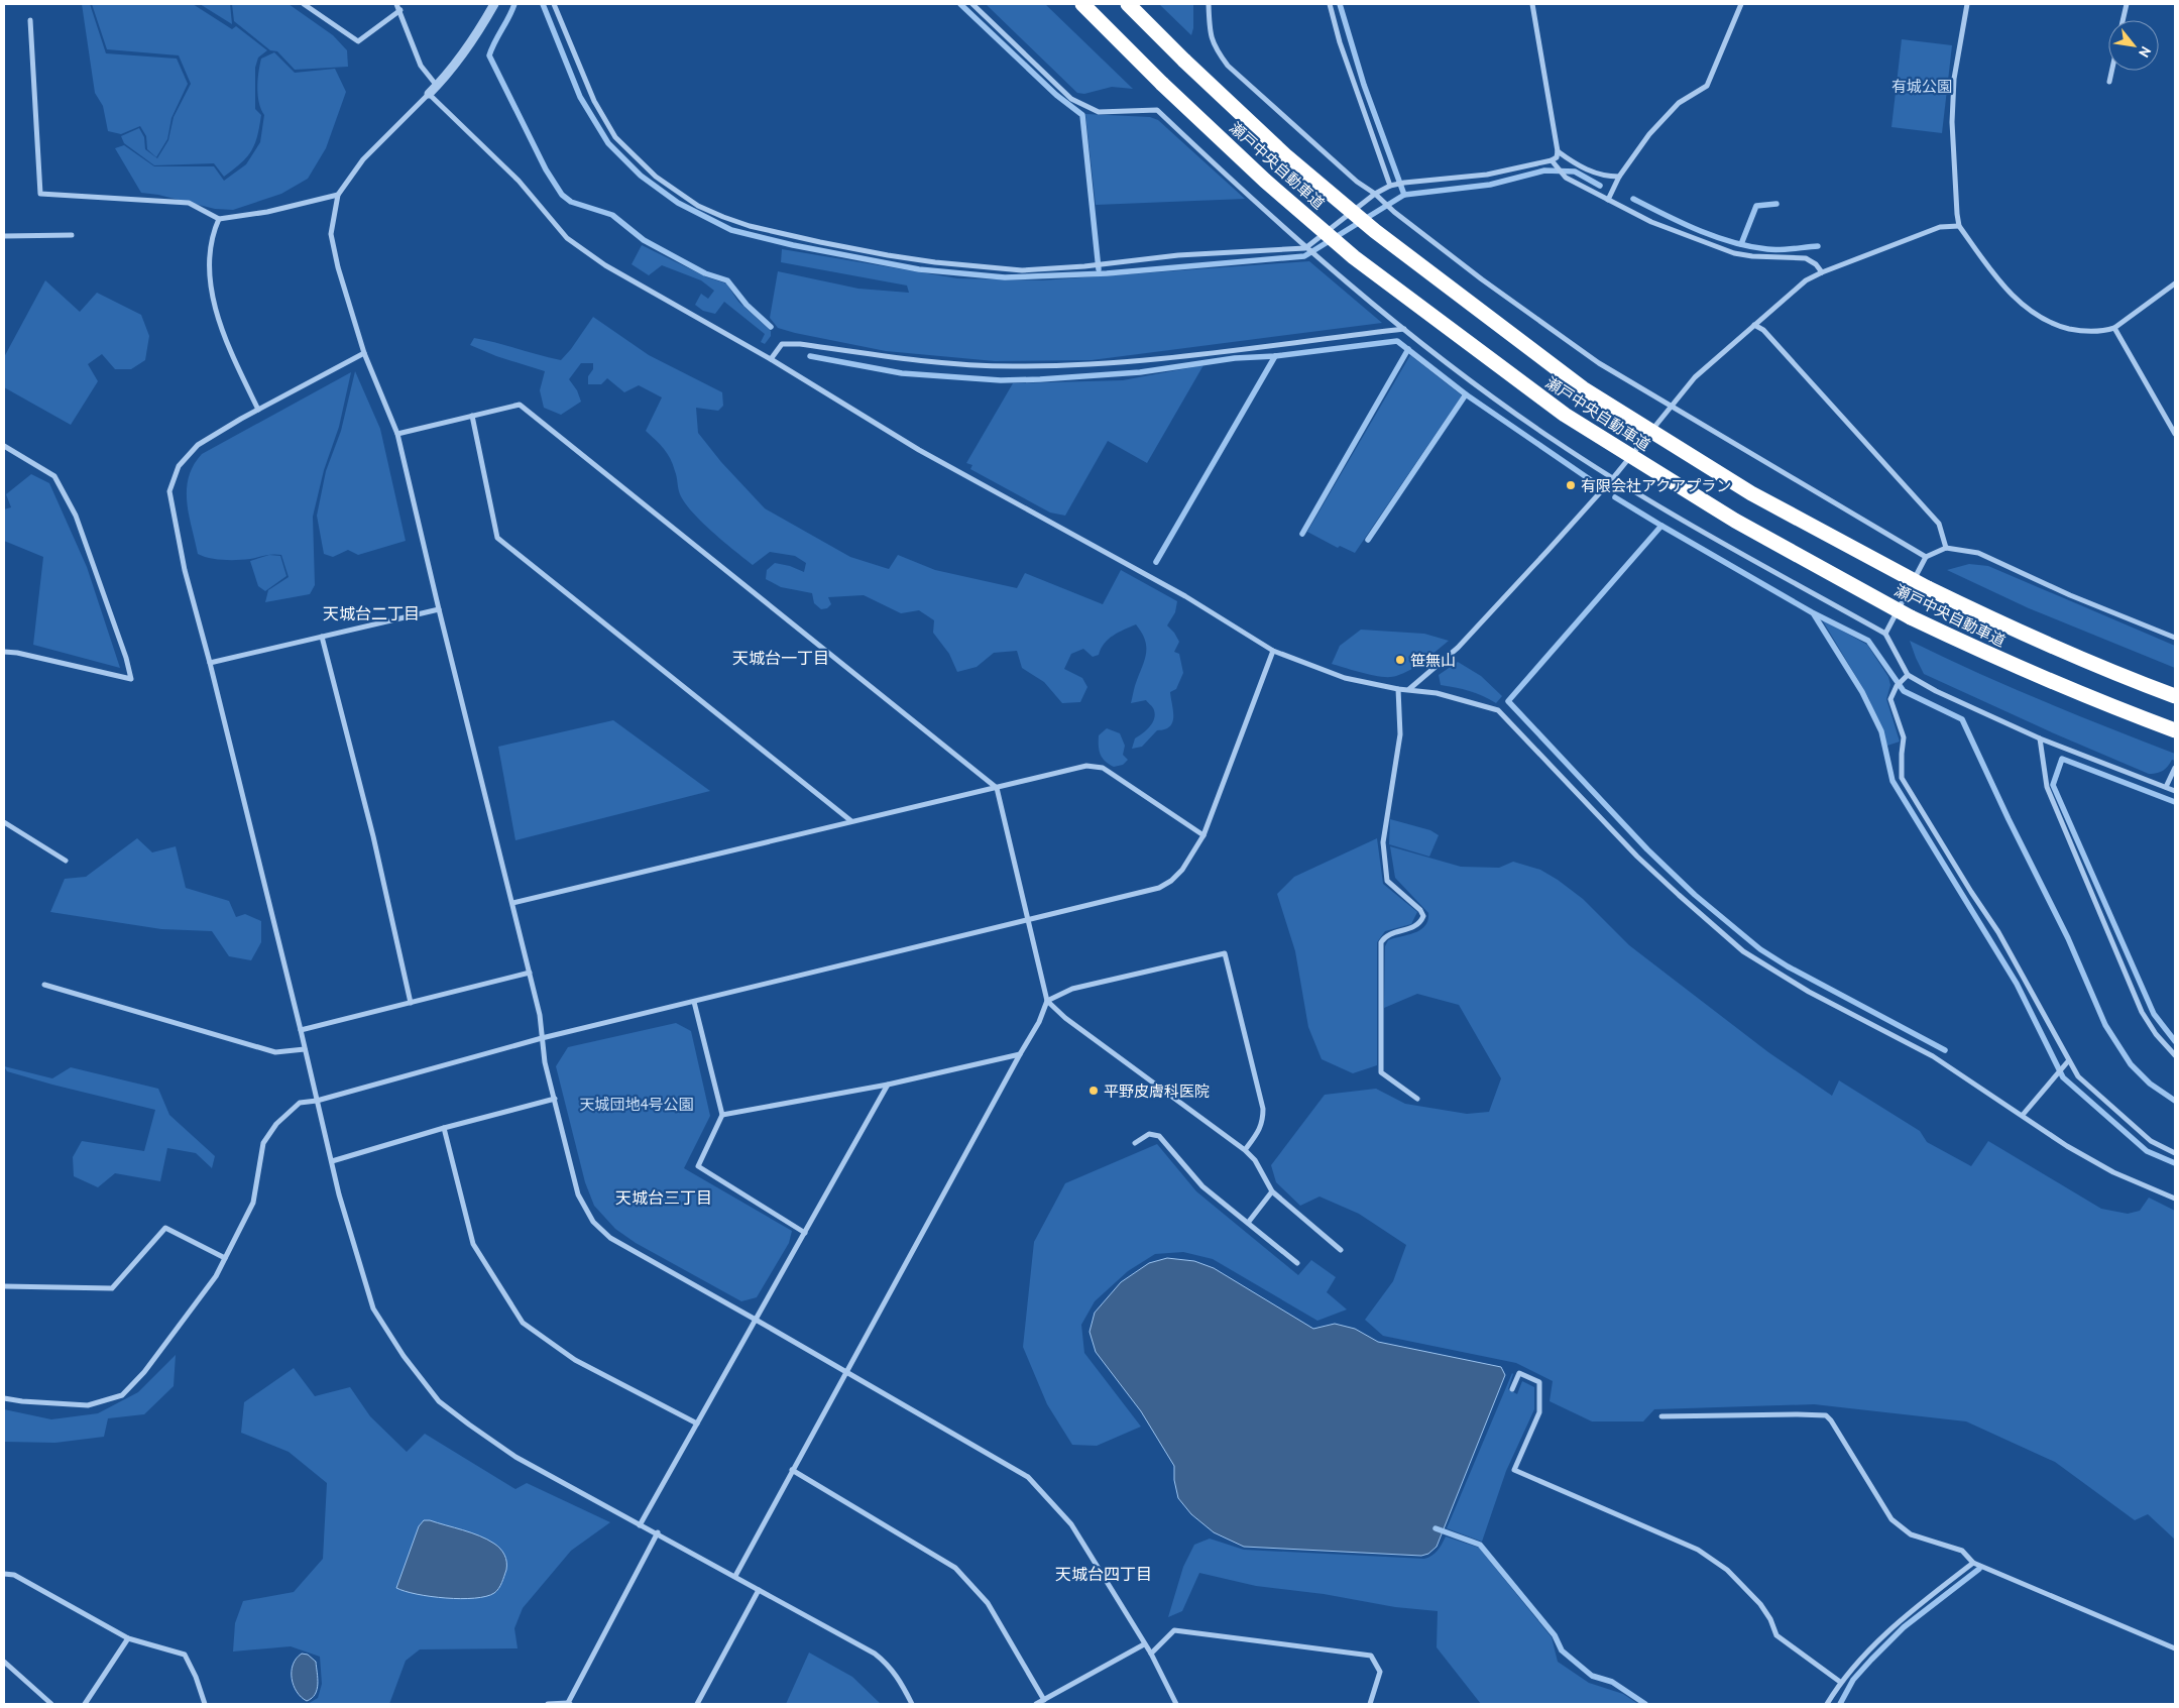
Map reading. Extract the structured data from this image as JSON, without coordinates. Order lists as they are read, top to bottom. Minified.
{"streets":{"highway":["瀬戸中央自動車道"]},"districts":["天城台二丁目","天城台一丁目","天城台三丁目","天城台四丁目"],"parks":["有城公園","天城団地4号公園"],"places":["有限会社アクアプラン","笹無山","平野皮膚科医院"],"north":"bottom right"}
